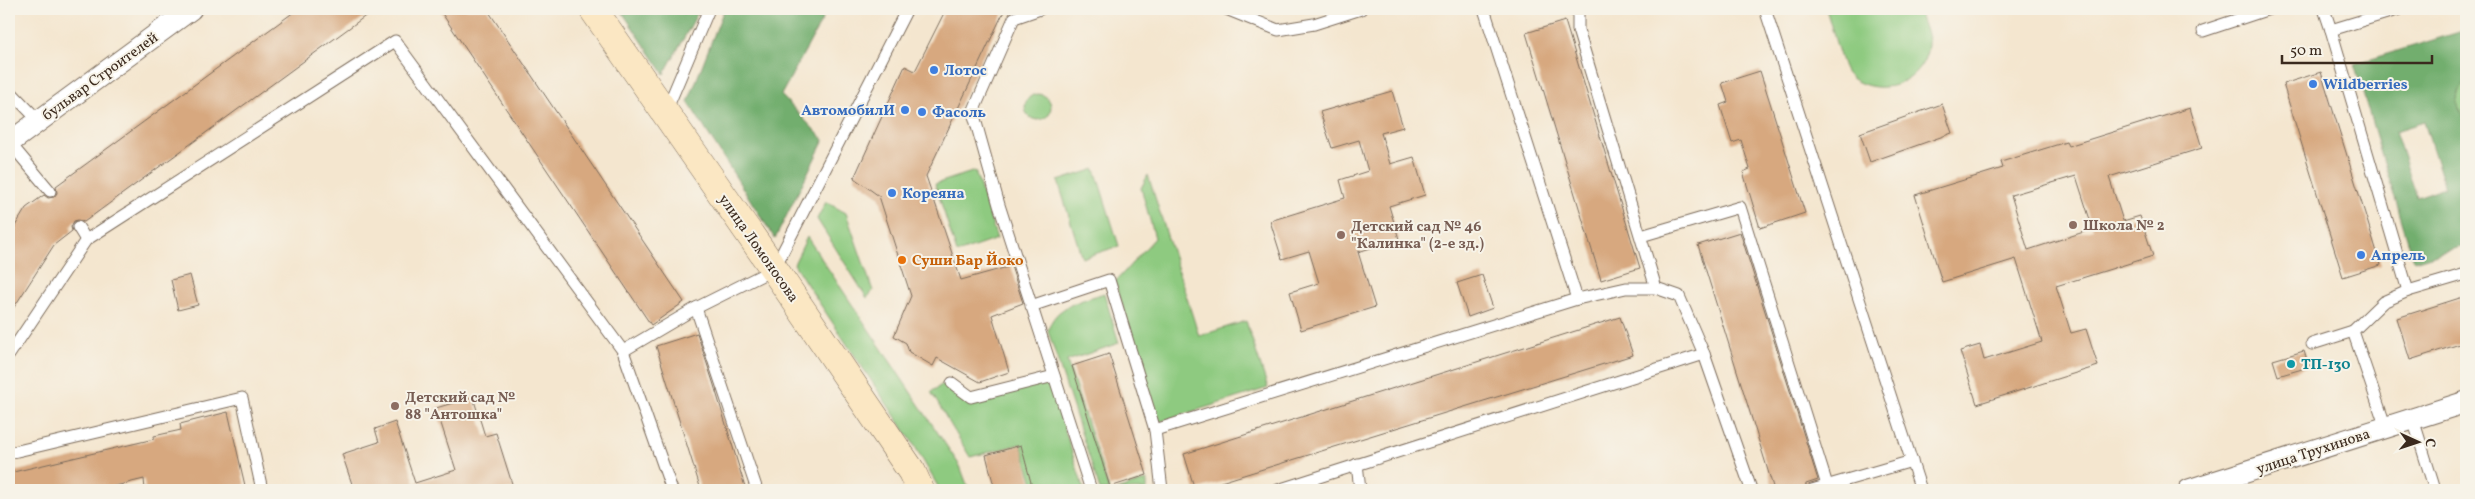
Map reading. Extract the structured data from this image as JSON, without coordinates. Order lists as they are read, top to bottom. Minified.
{"streets":{"street":["бульвар Строителей","улица Ломоносова","улица Трухинова"]},"places":["Лотос","Wildberries","АвтомобилИ","Фасоль","Кореяна","Школа № 2","Детский сад № 46 \"Калинка\" (2-е зд.)","Апрель","Суши Бар Йоко","ТП-130","Детский сад № 88 \"Антошка\""],"scale_bar":"50 m","north":"right"}
